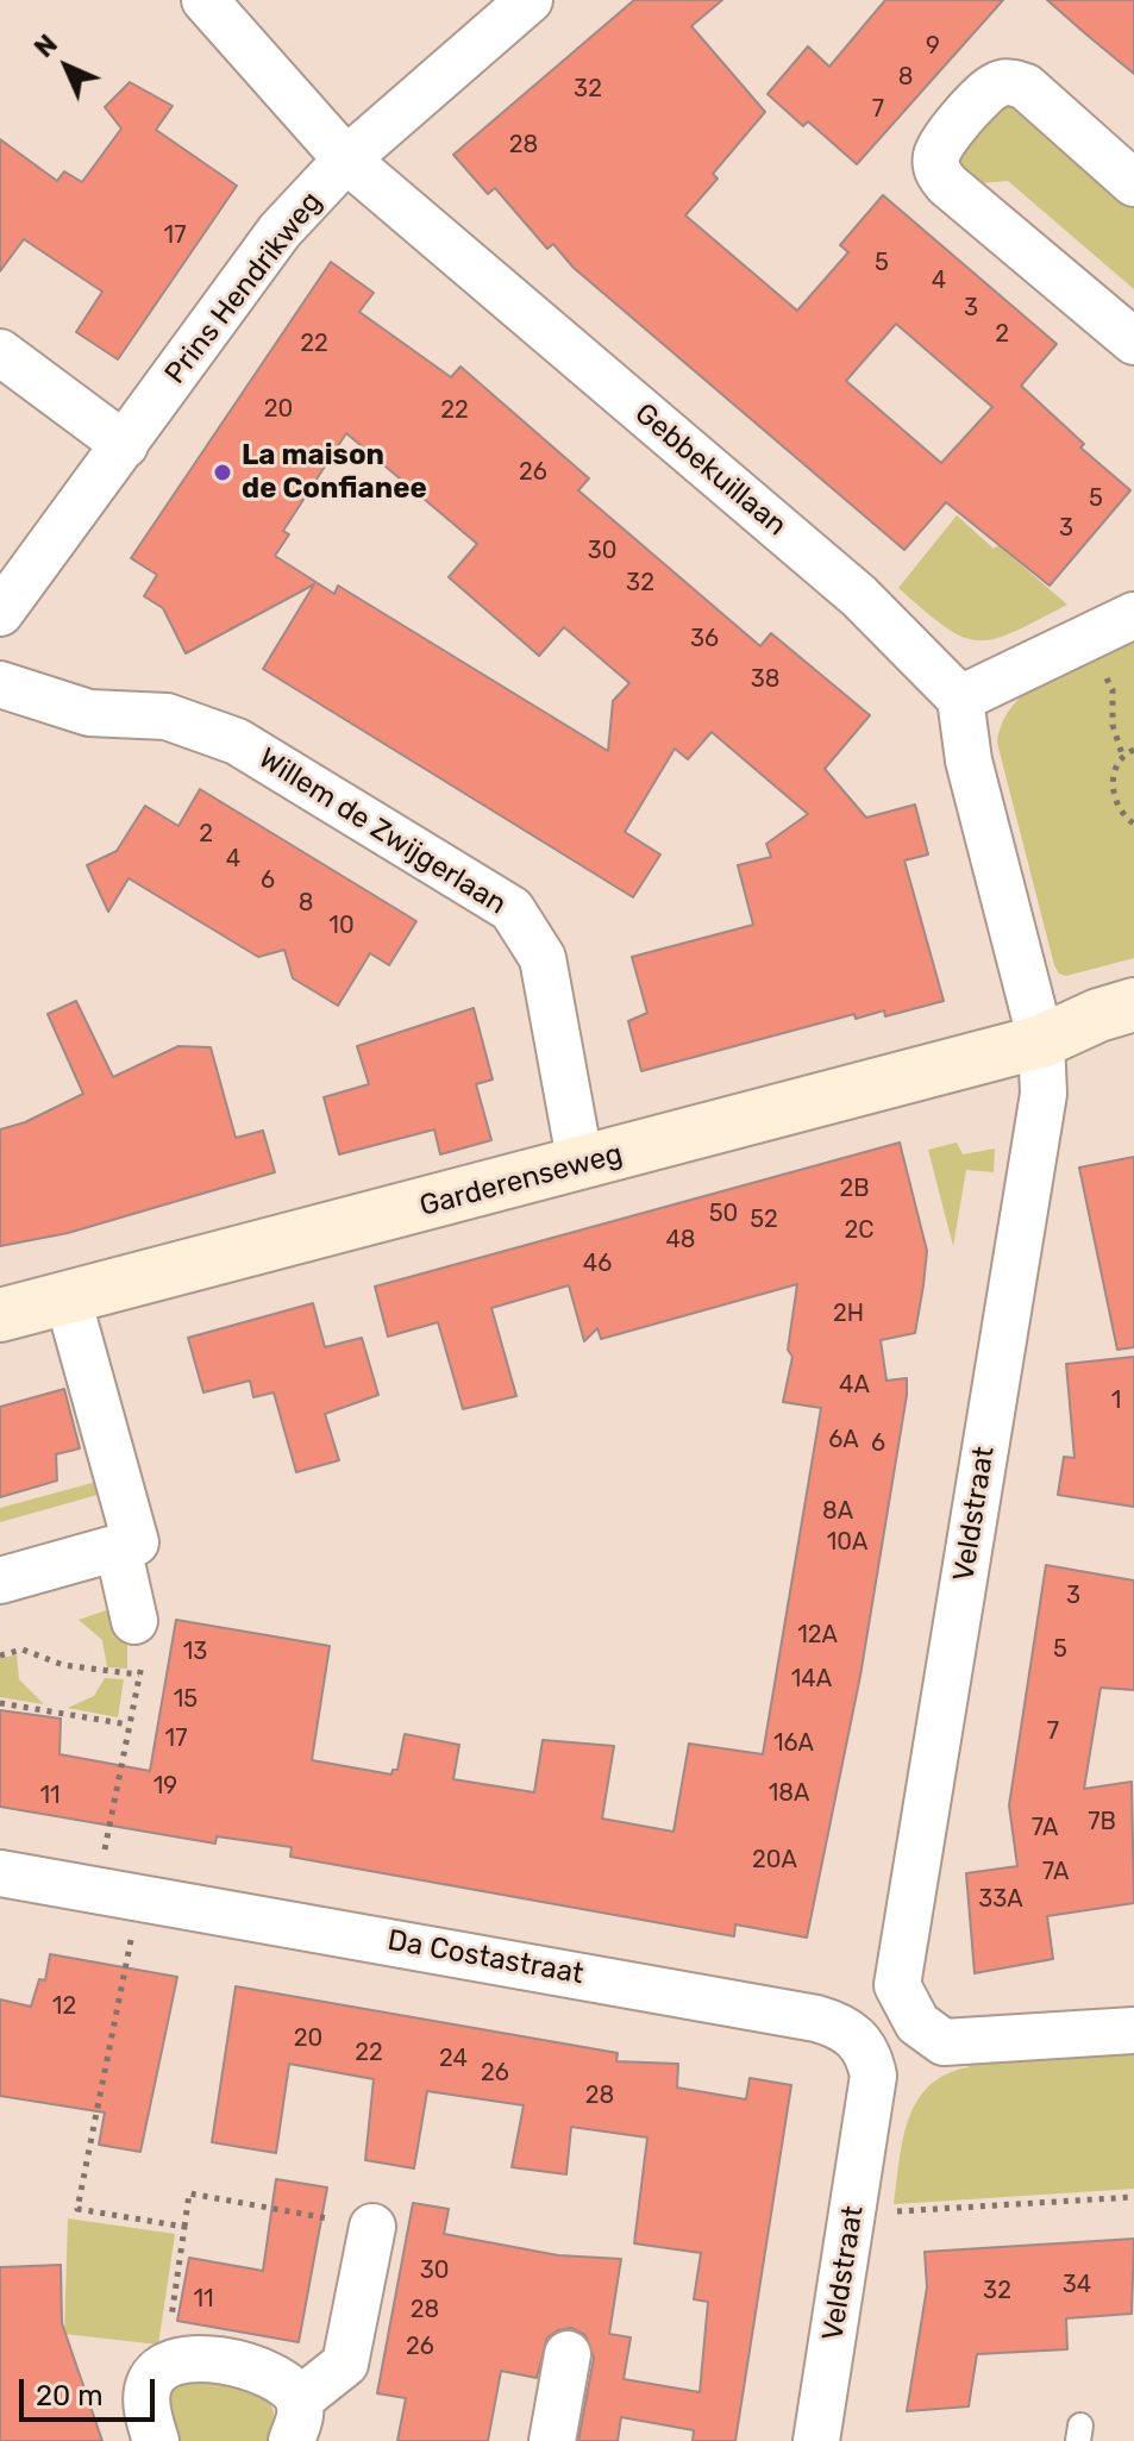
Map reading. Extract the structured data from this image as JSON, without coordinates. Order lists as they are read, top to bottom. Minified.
{"streets":{"main road":["Garderenseweg"],"street":["Prins Hendrikweg","Gebbekuillaan","Willem de Zwijgerlaan","Veldstraat","Da Costastraat"]},"crossings":[["Prins Hendrikweg","Gebbekuillaan"],["Willem de Zwijgerlaan","Garderenseweg"],["Garderenseweg","Veldstraat"],["Veldstraat","Da Costastraat"]],"places":["La maison de Confianee"],"house_numbers":["9","8","32","7","28","17","5","4","3","2","22","20","22","26","5","3","30","32","36","38","2","4","6","8","10","2B","50","52","2C","48","46","2H","4A","1","6A","6","8A","10A","3","12A","5","13","14A","15","7","17","16A","19","18A","11","7B","7A","20A","7A","33A","12","20","22","24","26","28","30","34","32","11","28","26"],"scale_bar":"20 m","north":"top left"}
